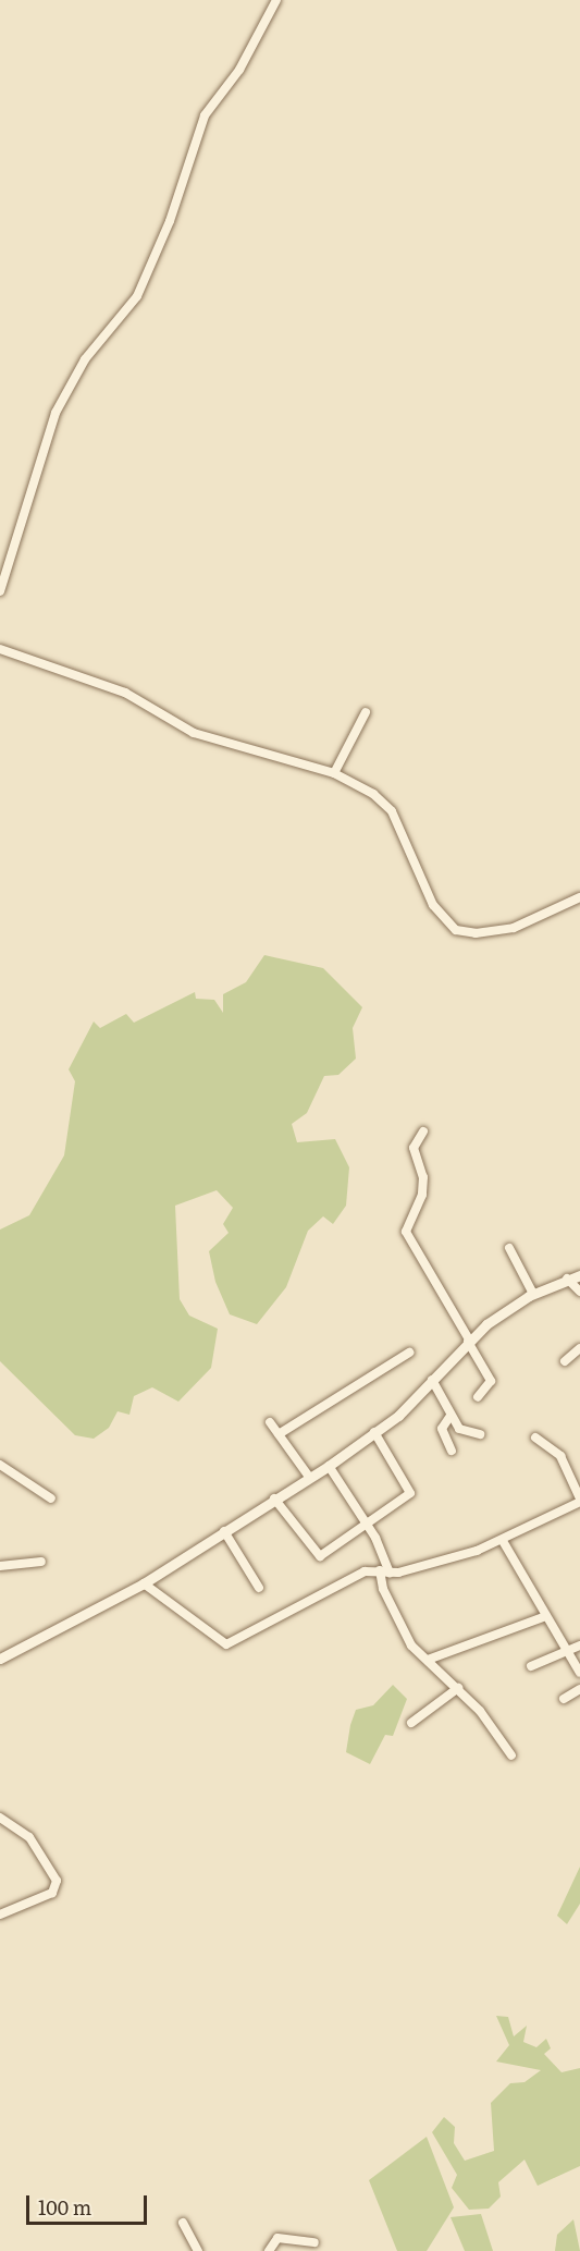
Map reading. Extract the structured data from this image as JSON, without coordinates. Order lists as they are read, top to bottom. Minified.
{"scale_bar":"100 m"}
